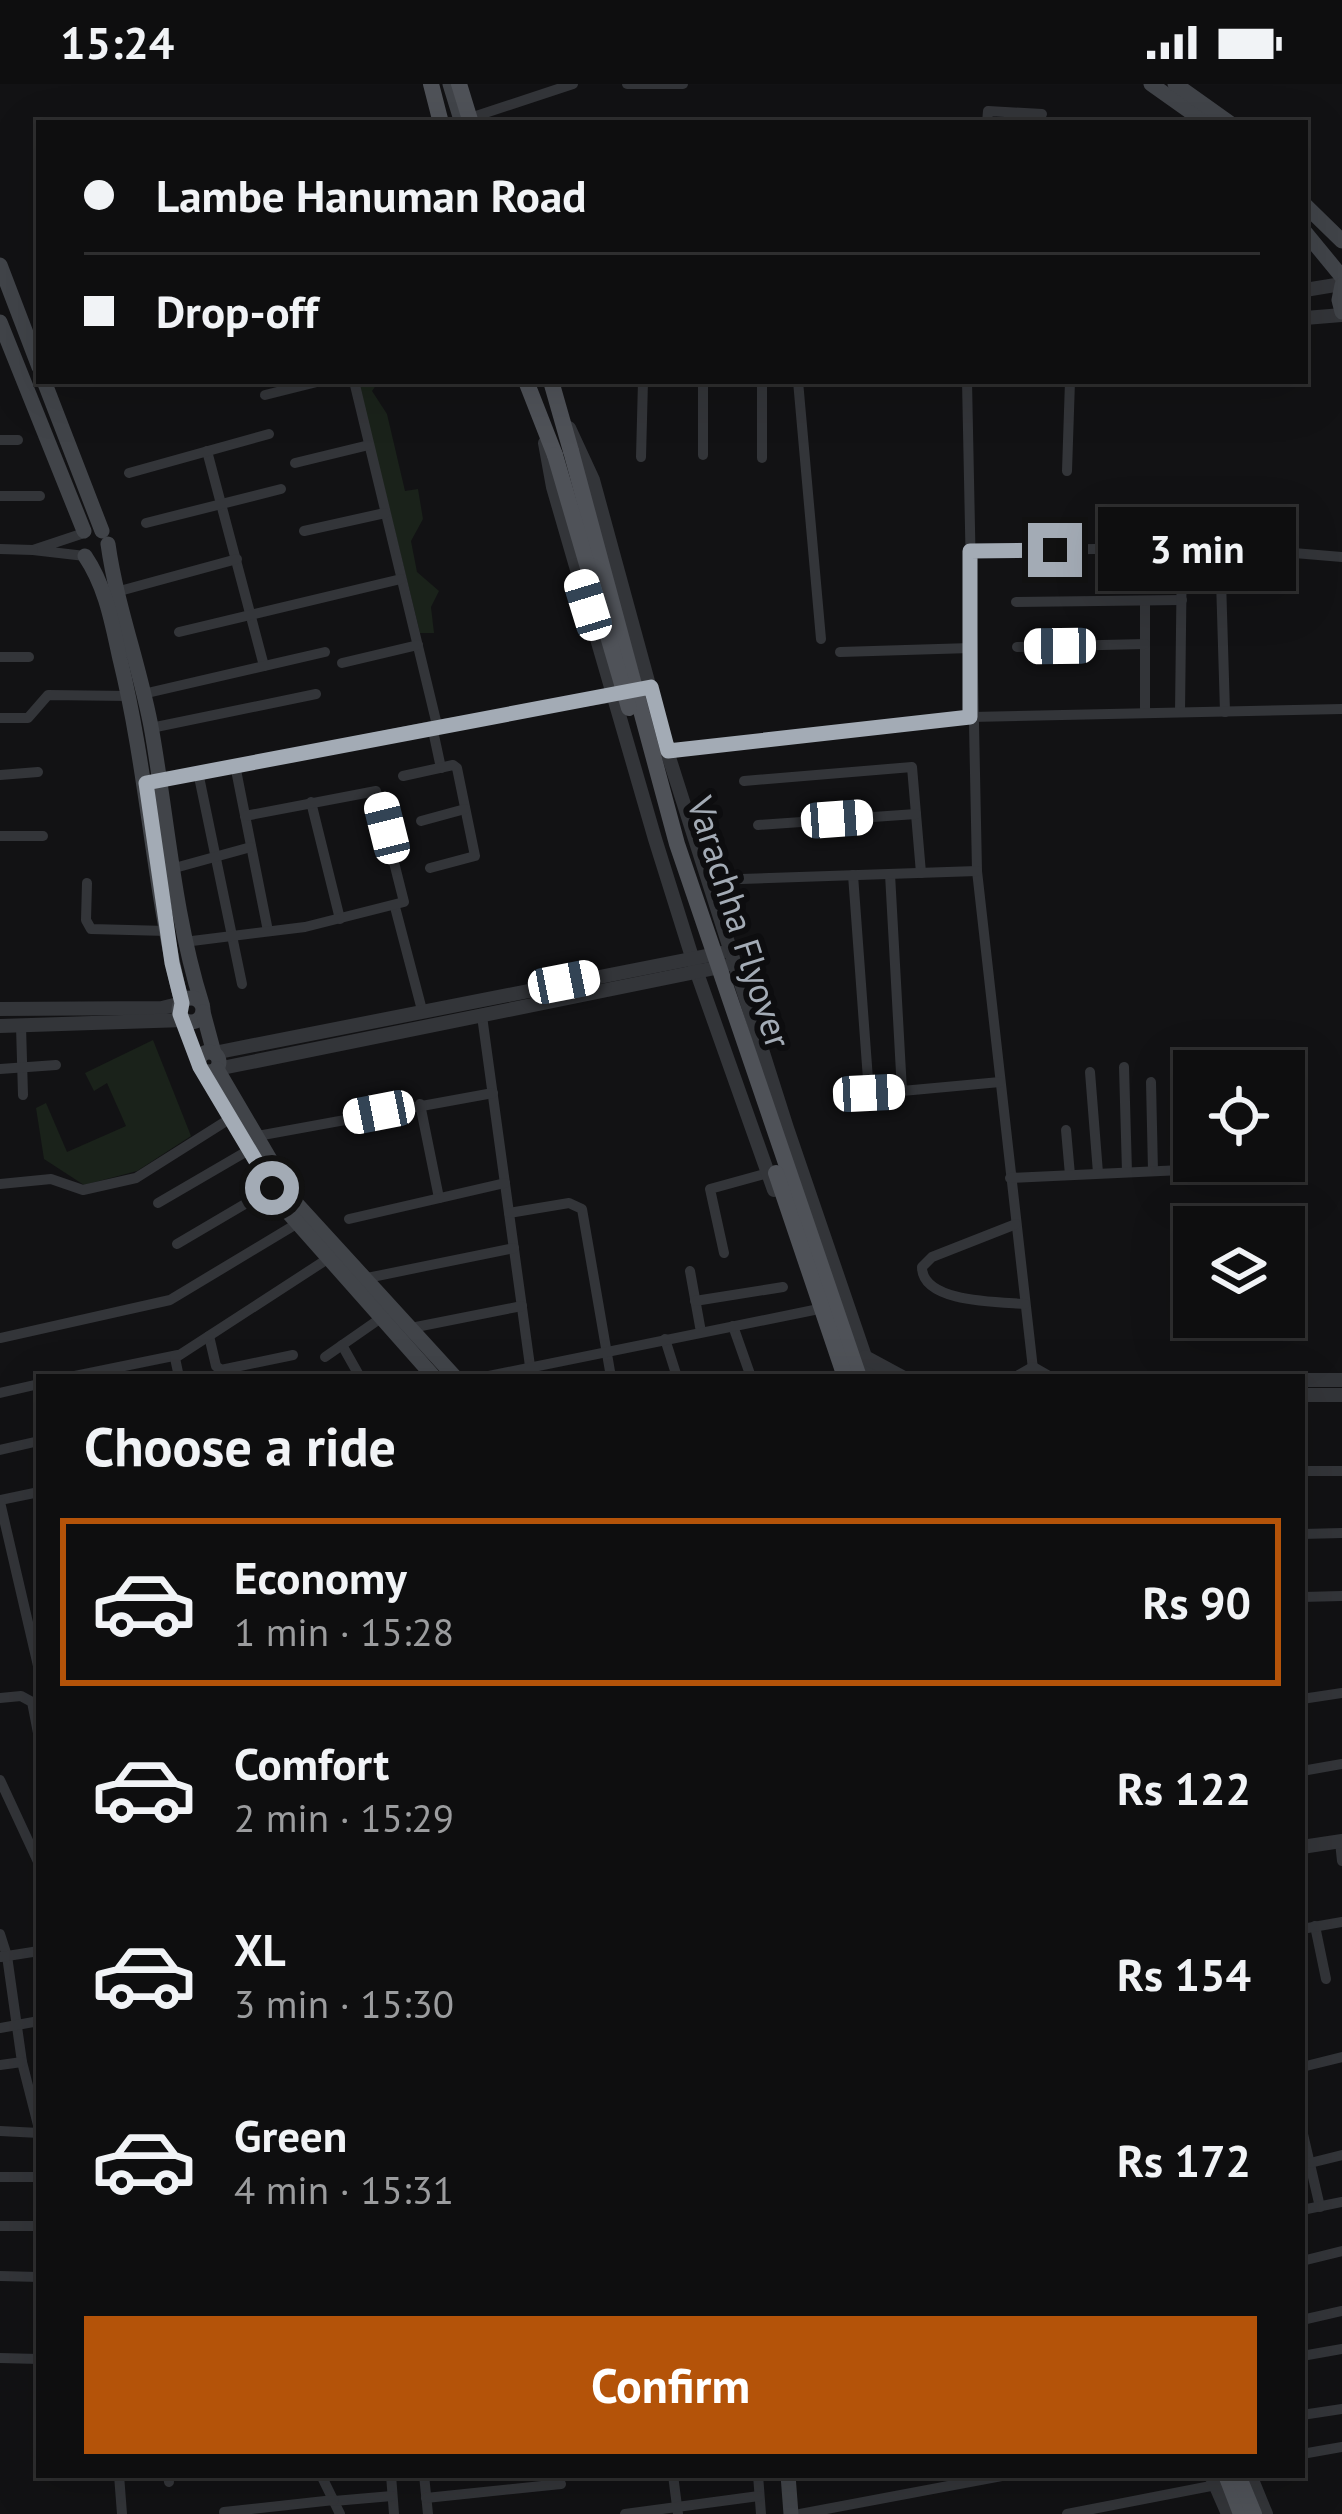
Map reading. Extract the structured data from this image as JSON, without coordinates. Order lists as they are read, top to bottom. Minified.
{"streets":{"main road":["Varachha Flyover"]},"page":{"status":"15:24","banner":["Lambe Hanuman Road","Drop-off"],"bubble":"3 min","heading":"Choose a ride","list":[{"name":"Economy","note":"1 min · 15:28","value":"Rs 90"},{"name":"Comfort","note":"2 min · 15:29","value":"Rs 122"},{"name":"XL","note":"3 min · 15:30","value":"Rs 154"},{"name":"Green","note":"4 min · 15:31","value":"Rs 172"}],"buttons":"Confirm"}}
